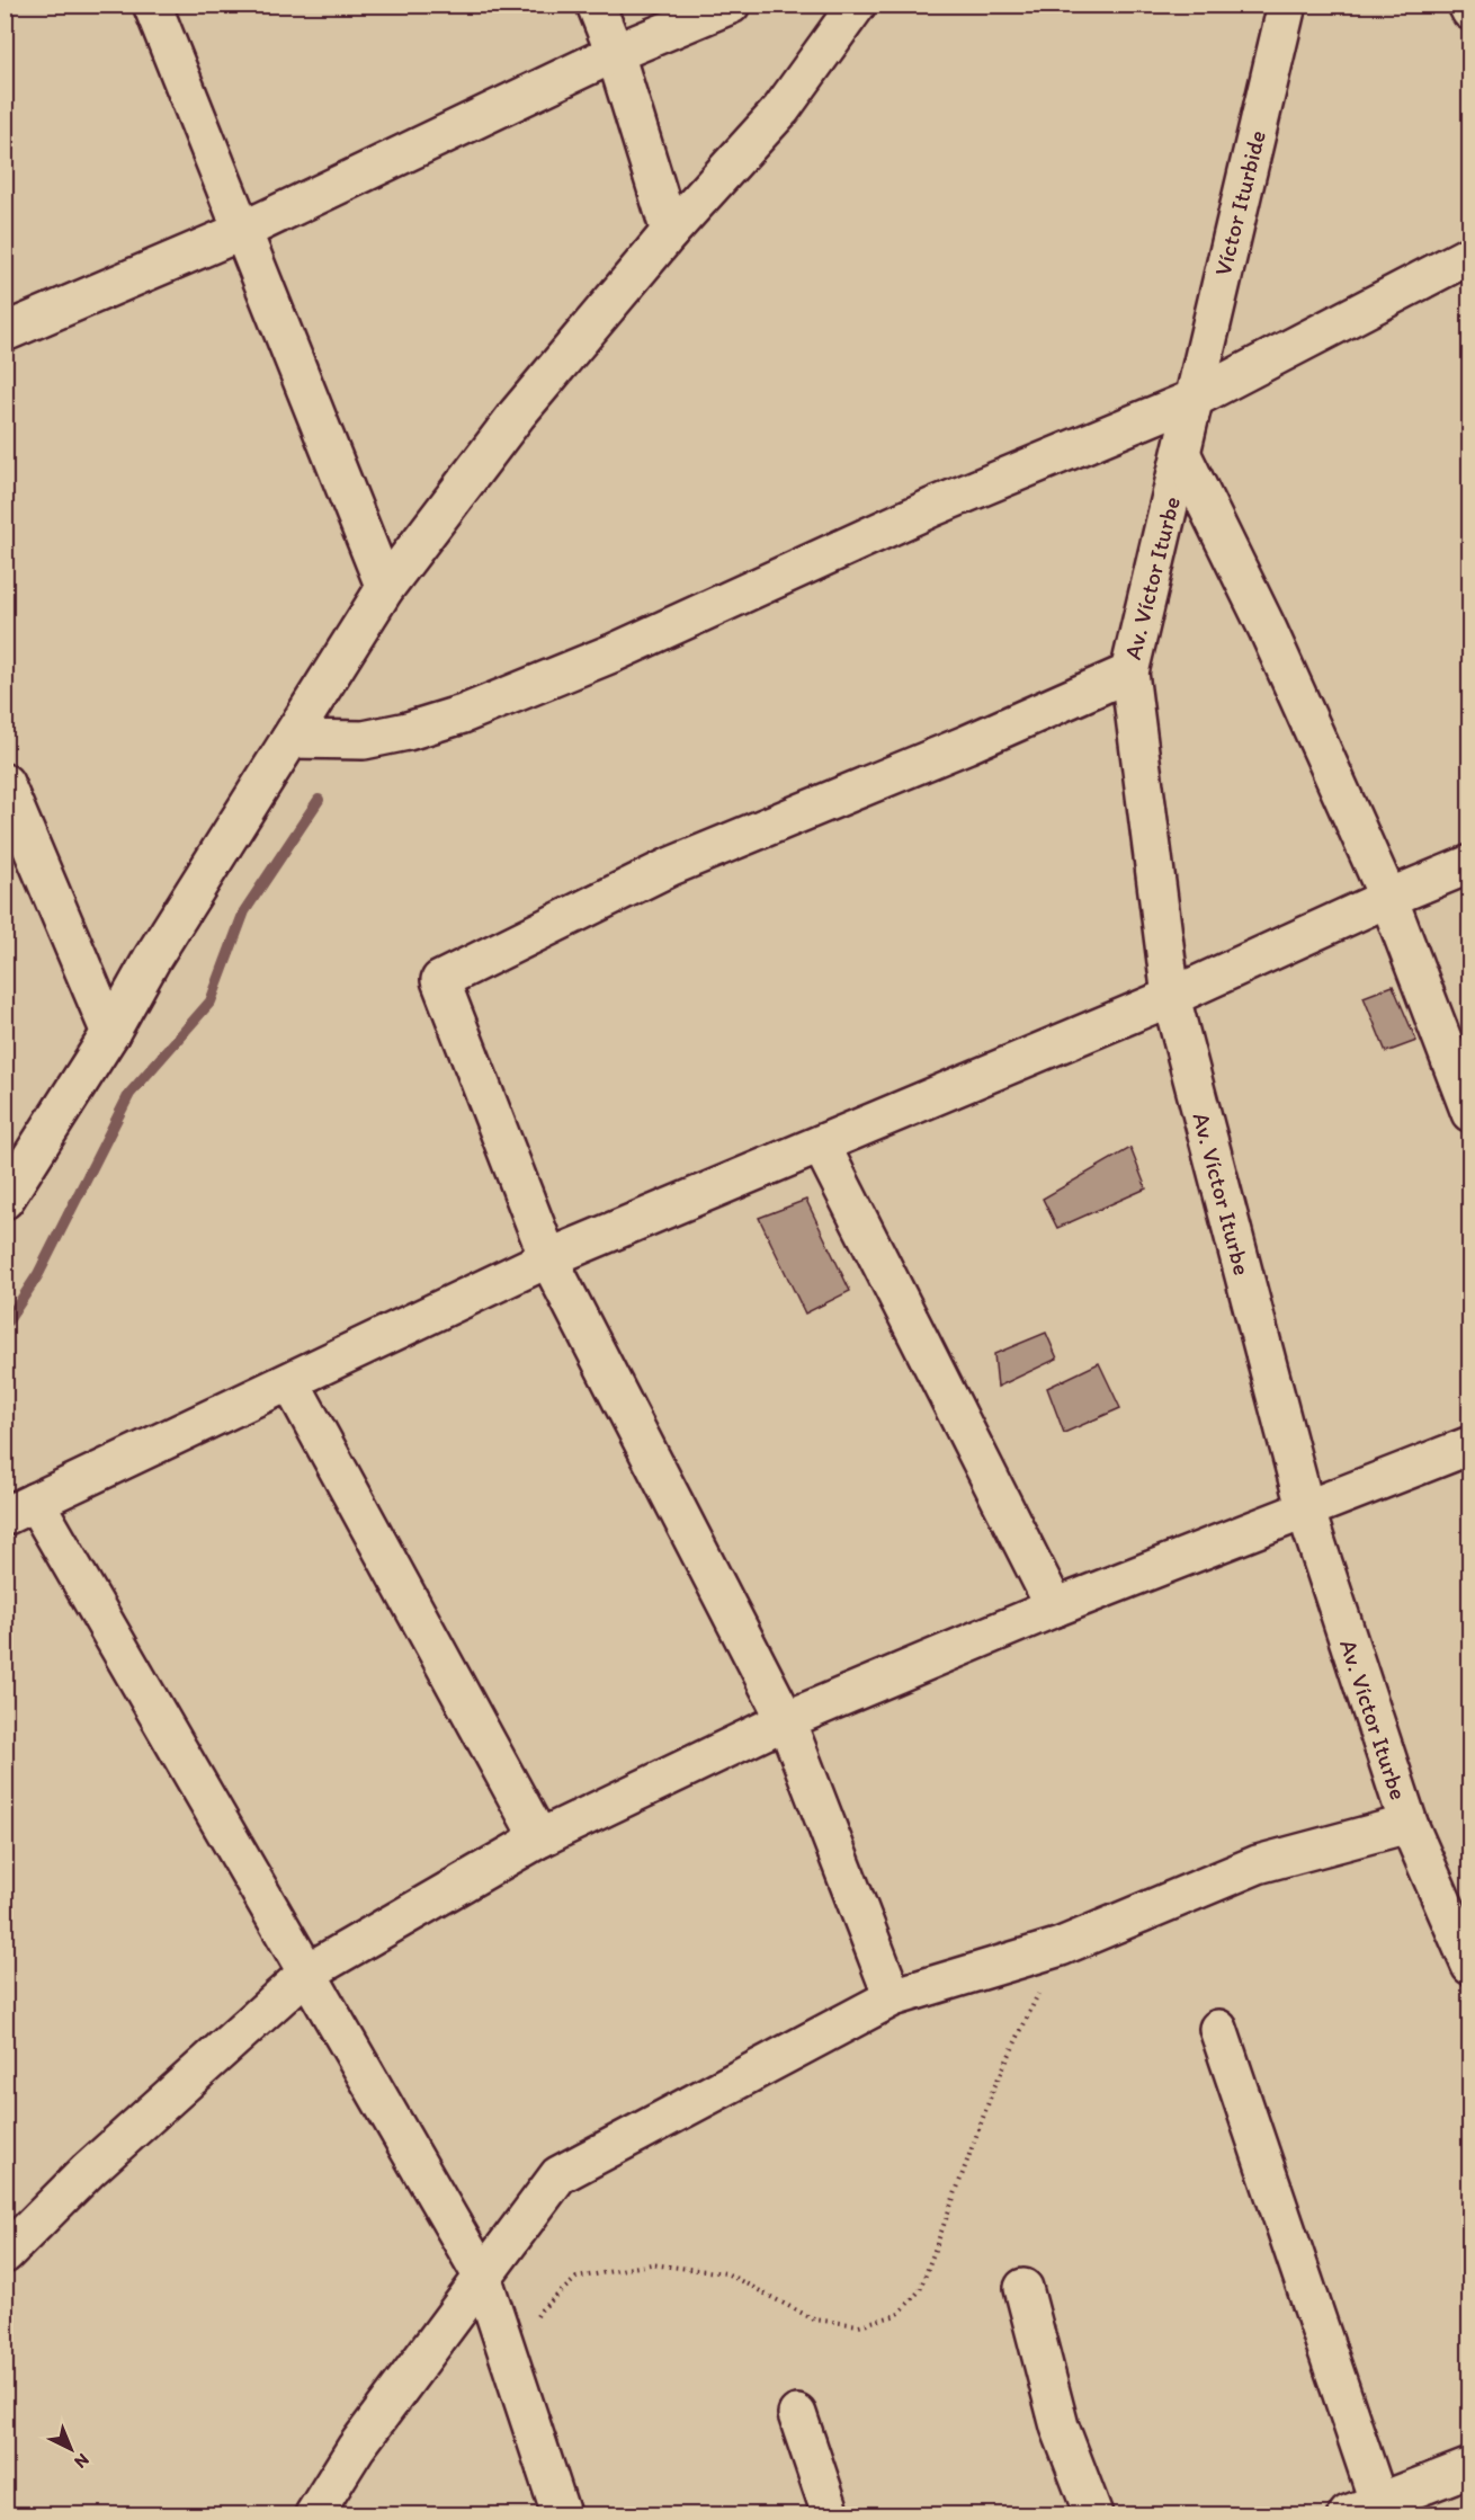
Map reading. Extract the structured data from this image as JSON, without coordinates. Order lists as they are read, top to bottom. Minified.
{"streets":{"street":["Víctor Iturbide","Av. Víctor Iturbe"]},"crossings":[["Víctor Iturbide","Av. Víctor Iturbe"]],"north":"bottom right"}
